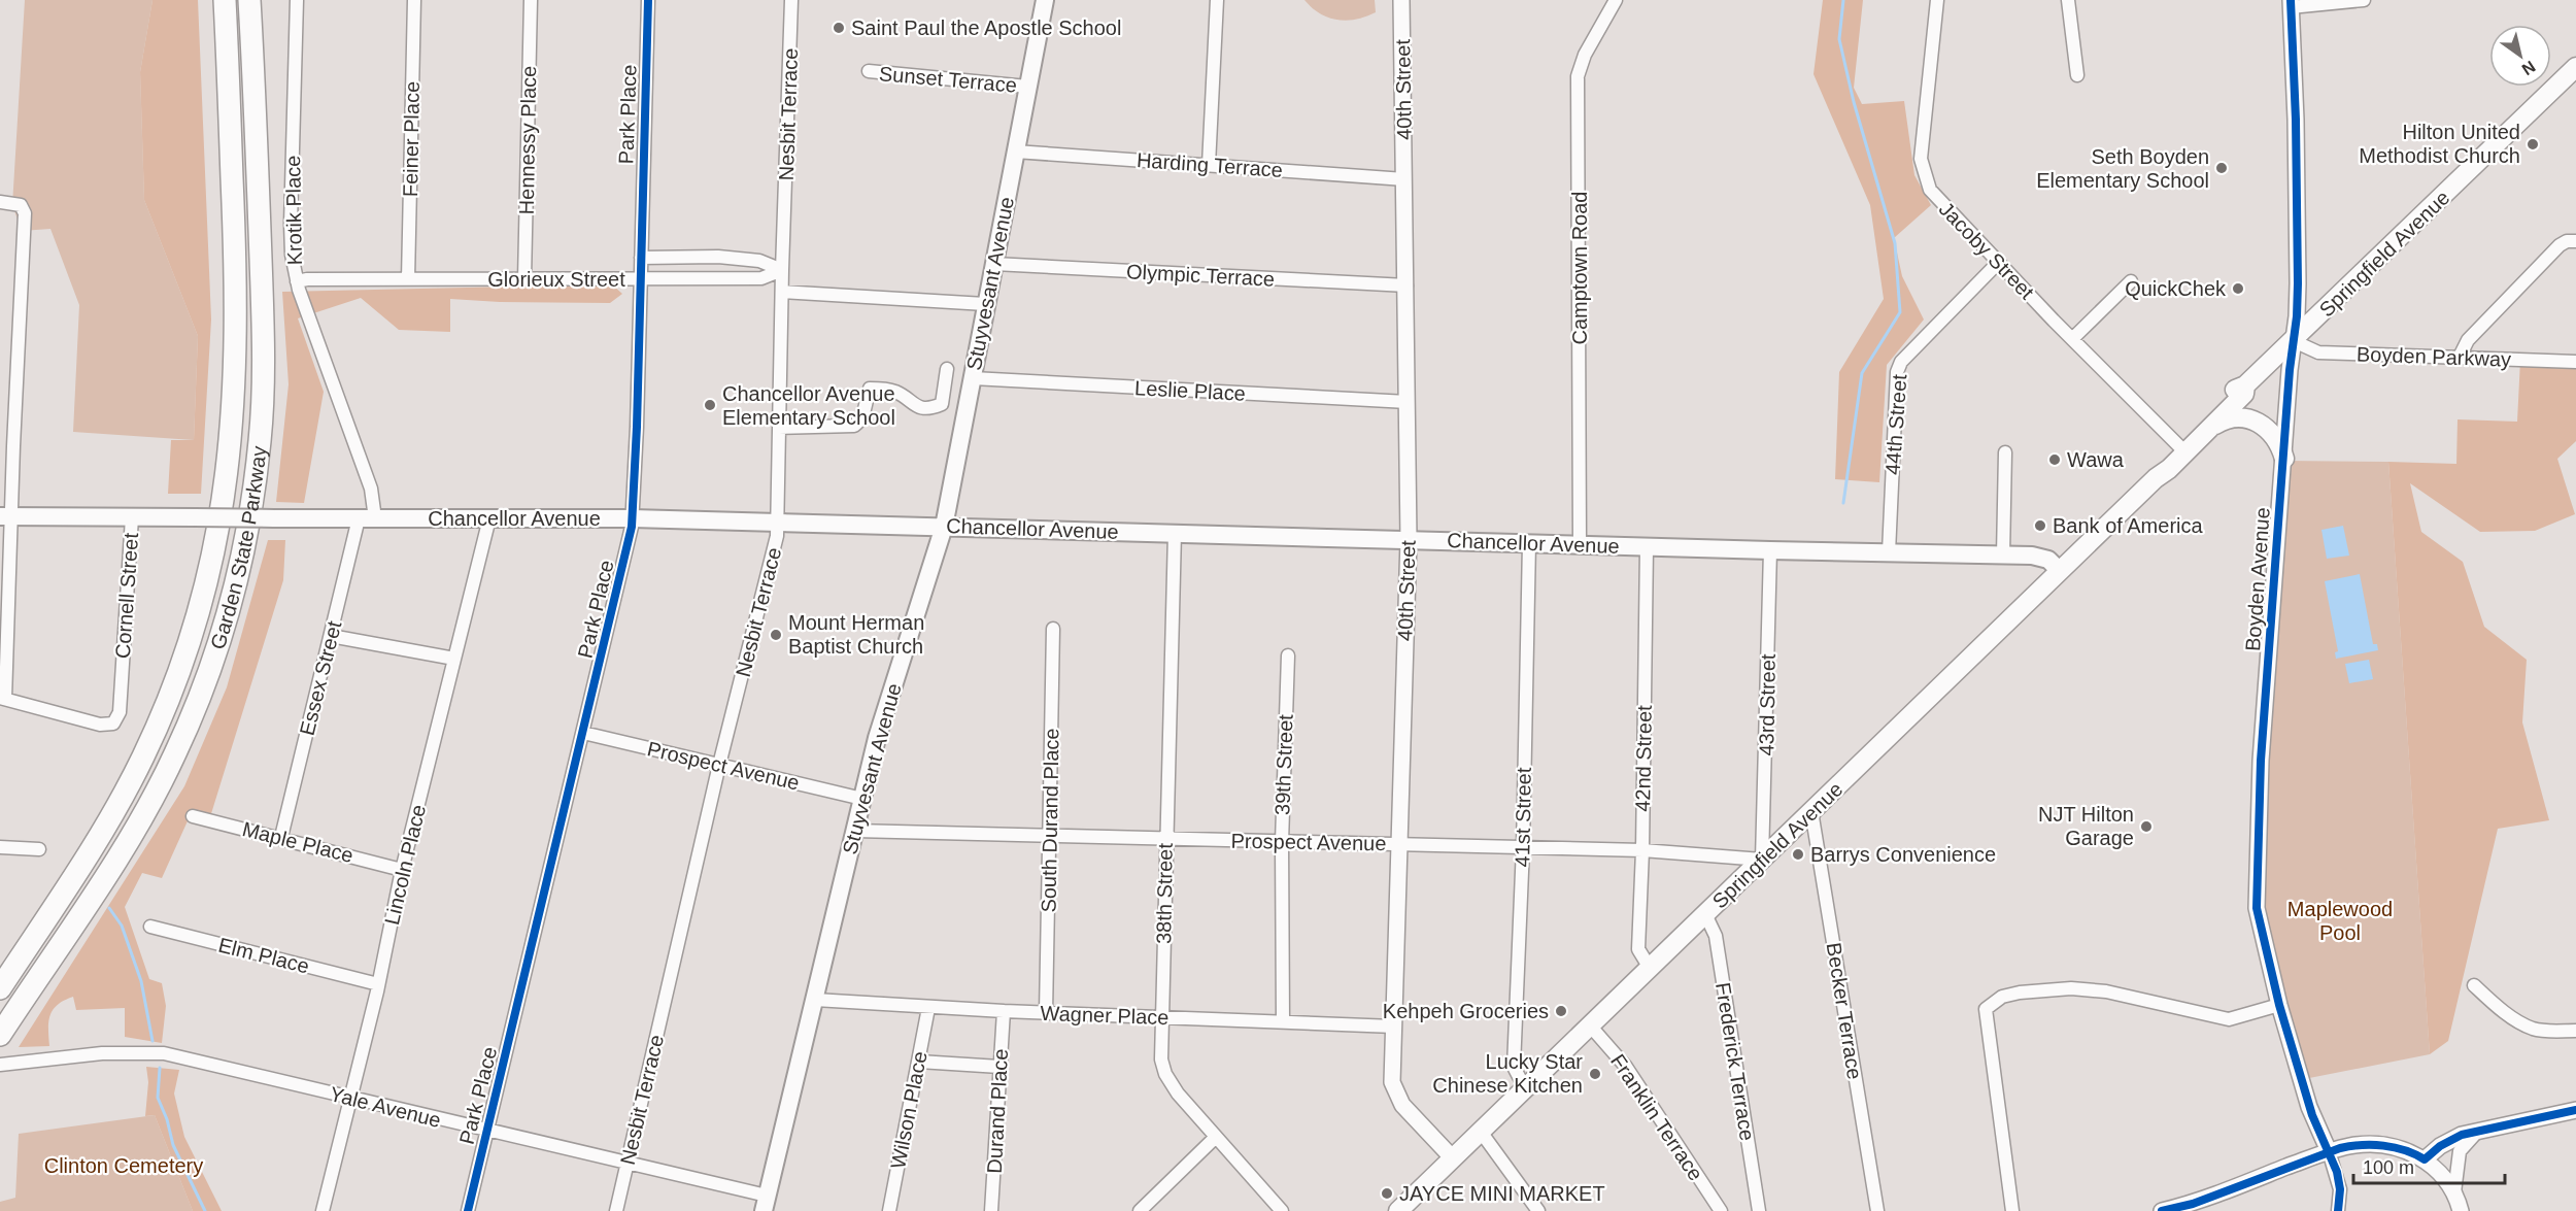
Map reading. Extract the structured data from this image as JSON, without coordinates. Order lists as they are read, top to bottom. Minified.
{"streets":{"highway":["Garden State Parkway"],"main road":["Springfield Avenue","Stuyvesant Avenue","Chancellor Avenue"],"street":["Sunset Terrace","40th Street","Park Place","Nesbit Terrace","Feiner Place","Hennessy Place","Harding Terrace","Krotik Place","Jacoby Street","Camptown Road","Olympic Terrace","Glorieux Street","Boyden Parkway","Leslie Place","44th Street","Boyden Avenue","Cornell Street","Essex Street","43rd Street","42nd Street","39th Street","Prospect Avenue","41st Street","South Durand Place","Maple Place","Lincoln Place","38th Street","Elm Place","Becker Terrace","Wagner Place","Frederick Terrace","Yale Avenue","Wilson Place","Durand Place","Franklin Terrace"]},"crossings":[["Sunset Terrace","Stuyvesant Avenue"],["40th Street","Harding Terrace"],["40th Street","Springfield Avenue"],["40th Street","Olympic Terrace"],["40th Street","Leslie Place"],["40th Street","Chancellor Avenue"],["40th Street","Prospect Avenue"],["40th Street","Wagner Place"],["Park Place","Glorieux Street"],["Park Place","Chancellor Avenue"],["Park Place","Prospect Avenue"],["Park Place","Yale Avenue"],["Nesbit Terrace","Glorieux Street"],["Nesbit Terrace","Chancellor Avenue"],["Nesbit Terrace","Prospect Avenue"],["Nesbit Terrace","Yale Avenue"],["Feiner Place","Glorieux Street"],["Hennessy Place","Glorieux Street"],["Harding Terrace","Stuyvesant Avenue"],["Krotik Place","Glorieux Street"],["Krotik Place","Chancellor Avenue"],["Krotik Place","Essex Street"],["Jacoby Street","Springfield Avenue"],["Jacoby Street","44th Street"],["Springfield Avenue","Boyden Parkway"],["Springfield Avenue","Chancellor Avenue"],["Springfield Avenue","Boyden Avenue"],["Springfield Avenue","43rd Street"],["Springfield Avenue","42nd Street"],["Springfield Avenue","Prospect Avenue"],["Springfield Avenue","41st Street"],["Springfield Avenue","Becker Terrace"],["Springfield Avenue","Frederick Terrace"],["Springfield Avenue","Franklin Terrace"],["Camptown Road","Chancellor Avenue"],["Olympic Terrace","Stuyvesant Avenue"],["Stuyvesant Avenue","Leslie Place"],["Stuyvesant Avenue","Chancellor Avenue"],["Stuyvesant Avenue","Prospect Avenue"],["Stuyvesant Avenue","Wagner Place"],["Stuyvesant Avenue","Yale Avenue"],["Boyden Parkway","Boyden Avenue"],["44th Street","Chancellor Avenue"],["Chancellor Avenue","Cornell Street"],["Chancellor Avenue","Essex Street"],["Chancellor Avenue","43rd Street"],["Chancellor Avenue","42nd Street"],["Chancellor Avenue","41st Street"],["Chancellor Avenue","Lincoln Place"],["Chancellor Avenue","38th Street"],["Essex Street","Maple Place"],["43rd Street","Prospect Avenue"],["42nd Street","Prospect Avenue"],["39th Street","Prospect Avenue"],["39th Street","Wagner Place"],["Prospect Avenue","41st Street"],["Prospect Avenue","South Durand Place"],["Prospect Avenue","38th Street"],["South Durand Place","Wagner Place"],["Maple Place","Lincoln Place"],["Lincoln Place","Elm Place"],["Lincoln Place","Yale Avenue"],["38th Street","Wagner Place"],["Wagner Place","Wilson Place"],["Wagner Place","Durand Place"]],"parks":["Maplewood Pool","Clinton Cemetery"],"places":["Saint Paul the Apostle School","Hilton United Methodist Church","Seth Boyden Elementary School","QuickChek","Chancellor Avenue Elementary School","Wawa","Bank of America","Mount Herman Baptist Church","NJT Hilton Garage","Barrys Convenience","Kehpeh Groceries","Lucky Star Chinese Kitchen","JAYCE MINI MARKET"],"scale_bar":"100 m","north":"bottom right"}
